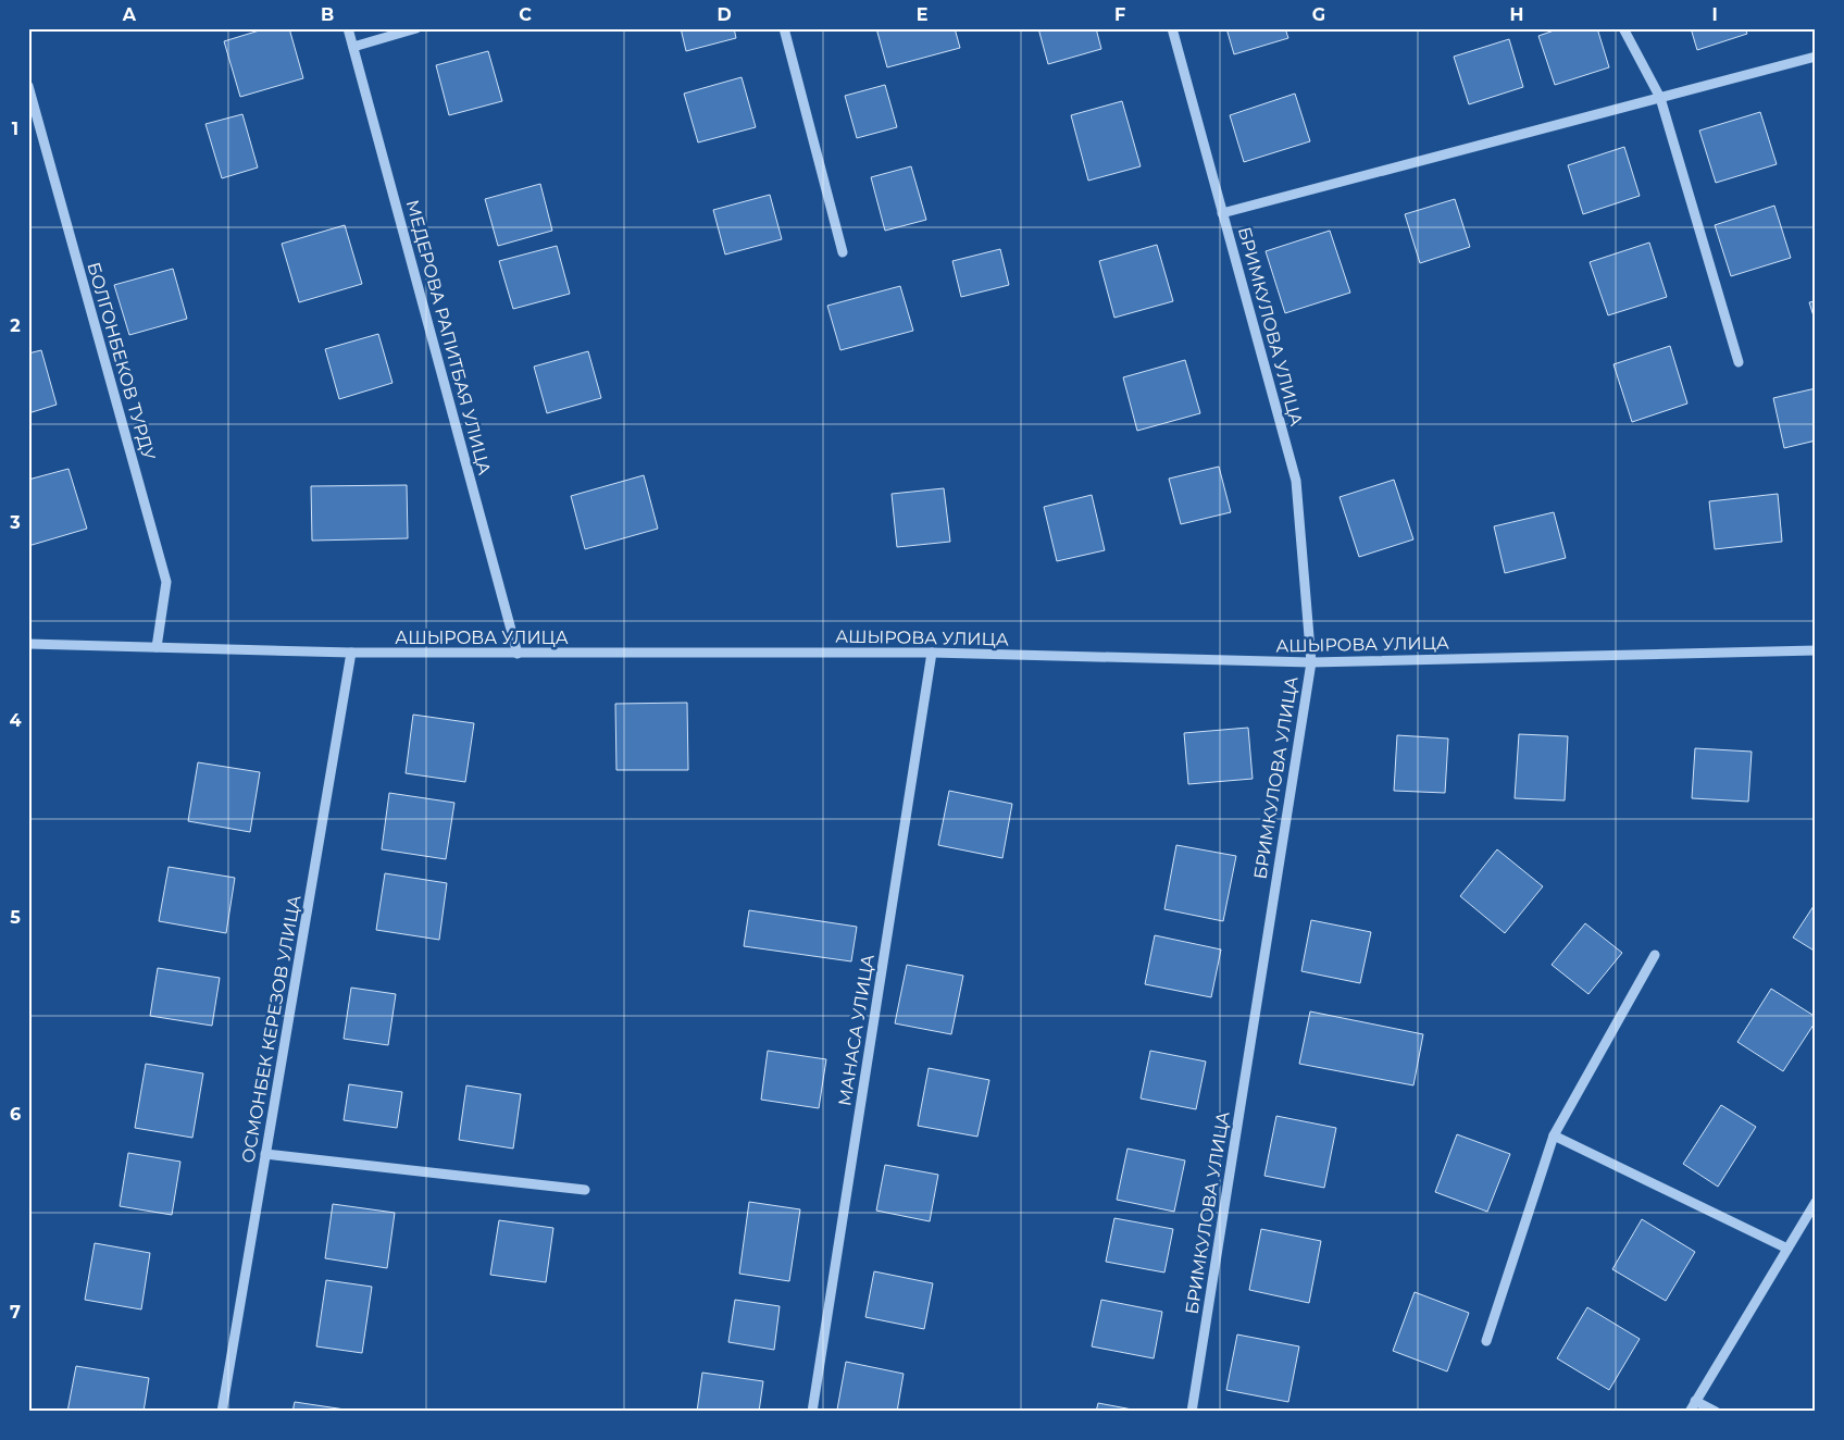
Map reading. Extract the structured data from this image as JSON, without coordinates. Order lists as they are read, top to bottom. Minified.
{"streets":{"street":["БРИМКУЛОВА УЛИЦА","МЕДЕРОВА РАПИТБАЯ УЛИЦА","БОЛГОНБЕКОВ ТУРДУ","АШЫРОВА УЛИЦА","ОСМОНБЕК КЕРЕЗОВ УЛИЦА","МАНАСА УЛИЦА"]},"crossings":[["БРИМКУЛОВА УЛИЦА","АШЫРОВА УЛИЦА"],["МЕДЕРОВА РАПИТБАЯ УЛИЦА","АШЫРОВА УЛИЦА"],["БОЛГОНБЕКОВ ТУРДУ","АШЫРОВА УЛИЦА"],["АШЫРОВА УЛИЦА","ОСМОНБЕК КЕРЕЗОВ УЛИЦА"],["АШЫРОВА УЛИЦА","МАНАСА УЛИЦА"]],"grid":{"columns":["A","B","C","D","E","F","G","H","I"],"rows":["1","2","3","4","5","6","7"]}}
